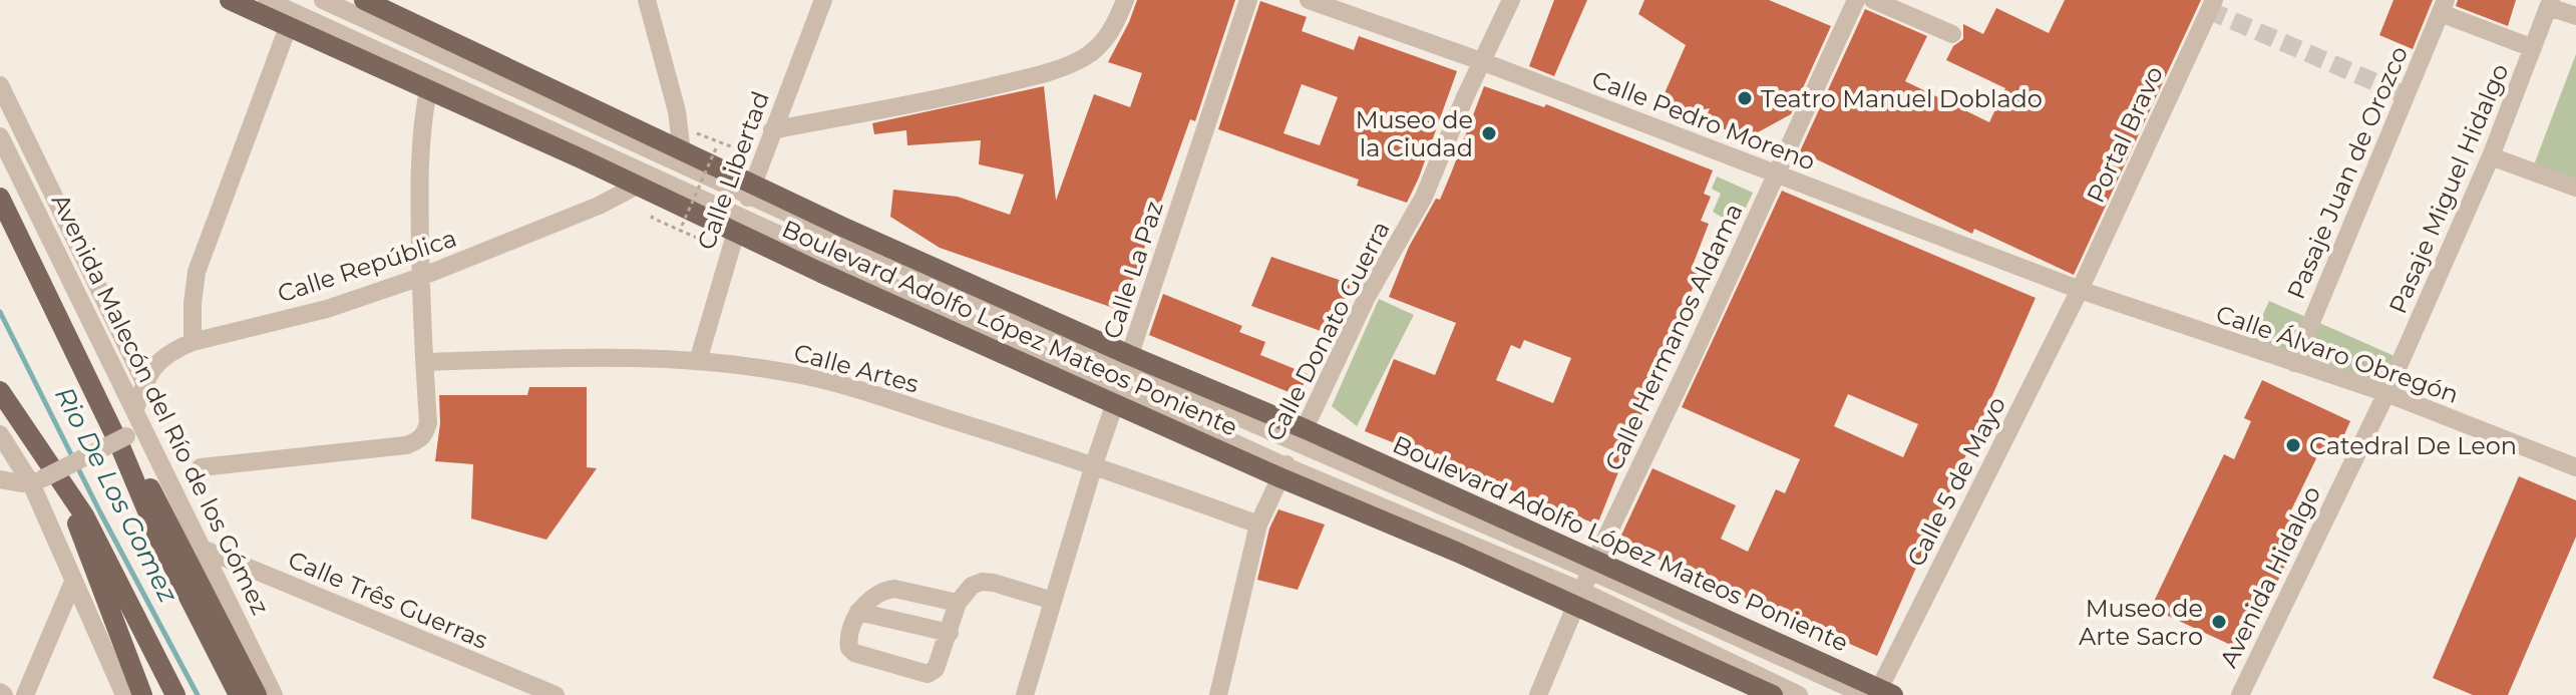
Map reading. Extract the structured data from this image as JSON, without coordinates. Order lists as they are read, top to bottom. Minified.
{"streets":{"main road":["Boulevard Adolfo López Mateos Poniente"],"street":["Calle Pedro Moreno","Portal Bravo","Calle Libertad","Pasaje Juan de Orozco","Pasaje Miguel Hidalgo","Calle República","Calle La Paz","Calle Donato Guerra","Calle Hermanos Aldama","Calle Álvaro Obregón","Calle Artes","Avenida Malecón del Río de los Gómez","Calle 5 de Mayo","Avenida Hidalgo","Calle Três Guerras"]},"crossings":[["Calle Pedro Moreno","Portal Bravo"],["Calle Pedro Moreno","Calle Donato Guerra"],["Calle Pedro Moreno","Calle Hermanos Aldama"],["Calle Pedro Moreno","Calle Álvaro Obregón"],["Calle Pedro Moreno","Calle 5 de Mayo"],["Portal Bravo","Calle Álvaro Obregón"],["Portal Bravo","Calle 5 de Mayo"],["Calle Libertad","Boulevard Adolfo López Mateos Poniente"],["Calle Libertad","Calle Artes"],["Pasaje Juan de Orozco","Calle Álvaro Obregón"],["Pasaje Miguel Hidalgo","Calle Álvaro Obregón"],["Pasaje Miguel Hidalgo","Avenida Hidalgo"],["Calle República","Boulevard Adolfo López Mateos Poniente"],["Calle República","Avenida Malecón del Río de los Gómez"],["Calle La Paz","Boulevard Adolfo López Mateos Poniente"],["Calle La Paz","Calle Artes"],["Boulevard Adolfo López Mateos Poniente","Calle Donato Guerra"],["Boulevard Adolfo López Mateos Poniente","Calle Hermanos Aldama"],["Boulevard Adolfo López Mateos Poniente","Calle 5 de Mayo"],["Calle Donato Guerra","Calle Artes"],["Calle Álvaro Obregón","Calle 5 de Mayo"],["Calle Álvaro Obregón","Avenida Hidalgo"],["Avenida Malecón del Río de los Gómez","Calle Três Guerras"]],"water":["Rio De Los Gomez"],"places":["Teatro Manuel Doblado","Museo de la Ciudad","Catedral De Leon","Museo de Arte Sacro"]}
